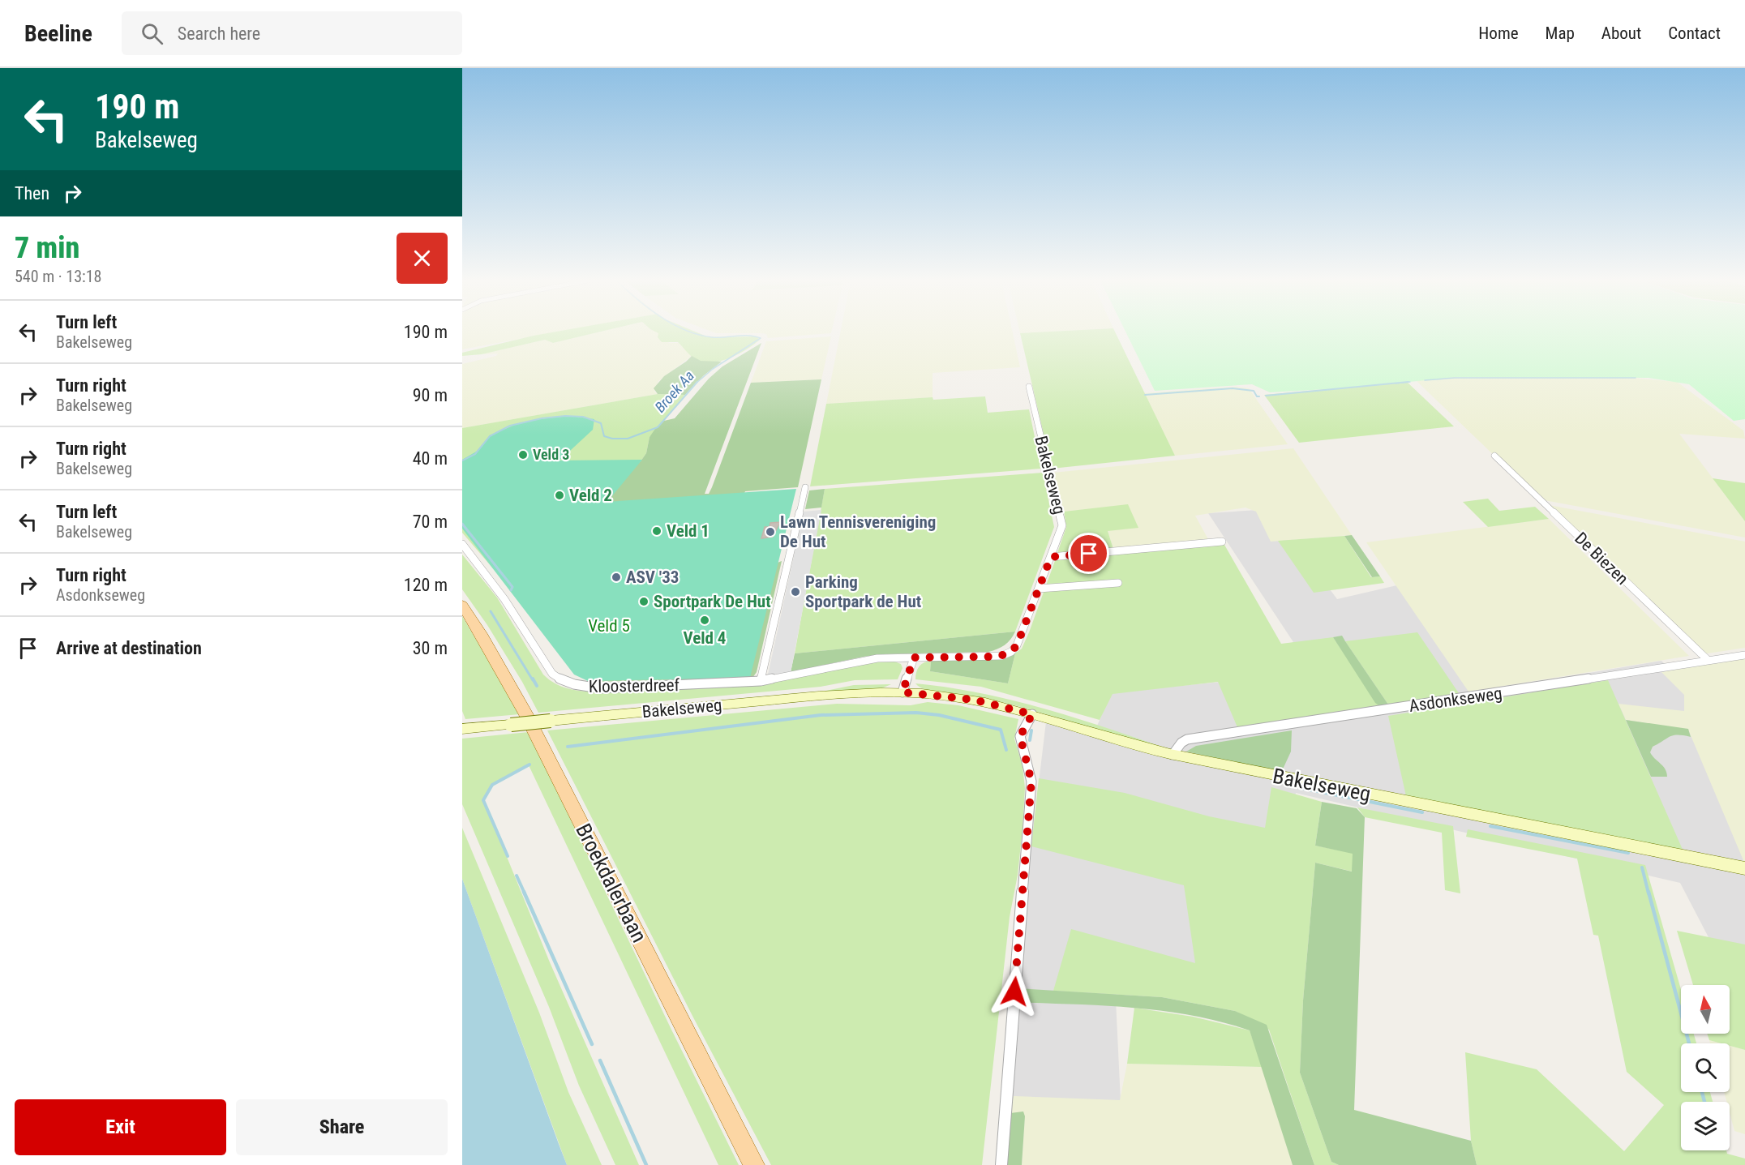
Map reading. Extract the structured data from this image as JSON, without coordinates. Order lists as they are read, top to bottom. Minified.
{"streets":{"main road":["Broekdalerbaan"],"street":["Bakelseweg","De Biezen","Kloosterdreef","Asdonkseweg"]},"crossings":[["Bakelseweg","Kloosterdreef"],["Bakelseweg","Asdonkseweg"],["De Biezen","Asdonkseweg"]],"water":["Broek Aa"],"parks":["Veld 5"],"places":["Veld 3","Veld 2","Veld 1","Lawn Tennisvereniging De Hut","ASV '33","Parking Sportpark de Hut","Sportpark De Hut","Veld 4"],"north":"top","page":{"header":"Beeline","search":"Search here","nav":["Home","Map","About","Contact"],"turn":["190 m","Bakelseweg"],"then":"Then","heading":["7 min","540 m · 13:18"],"list":[{"name":"Turn left","note":"Bakelseweg","value":"190 m"},{"name":"Turn right","note":"Bakelseweg","value":"90 m"},{"name":"Turn right","note":"Bakelseweg","value":"40 m"},{"name":"Turn left","note":"Bakelseweg","value":"70 m"},{"name":"Turn right","note":"Asdonkseweg","value":"120 m"},{"name":"Arrive at destination","value":"30 m"}],"buttons":["Exit","Share"]}}
